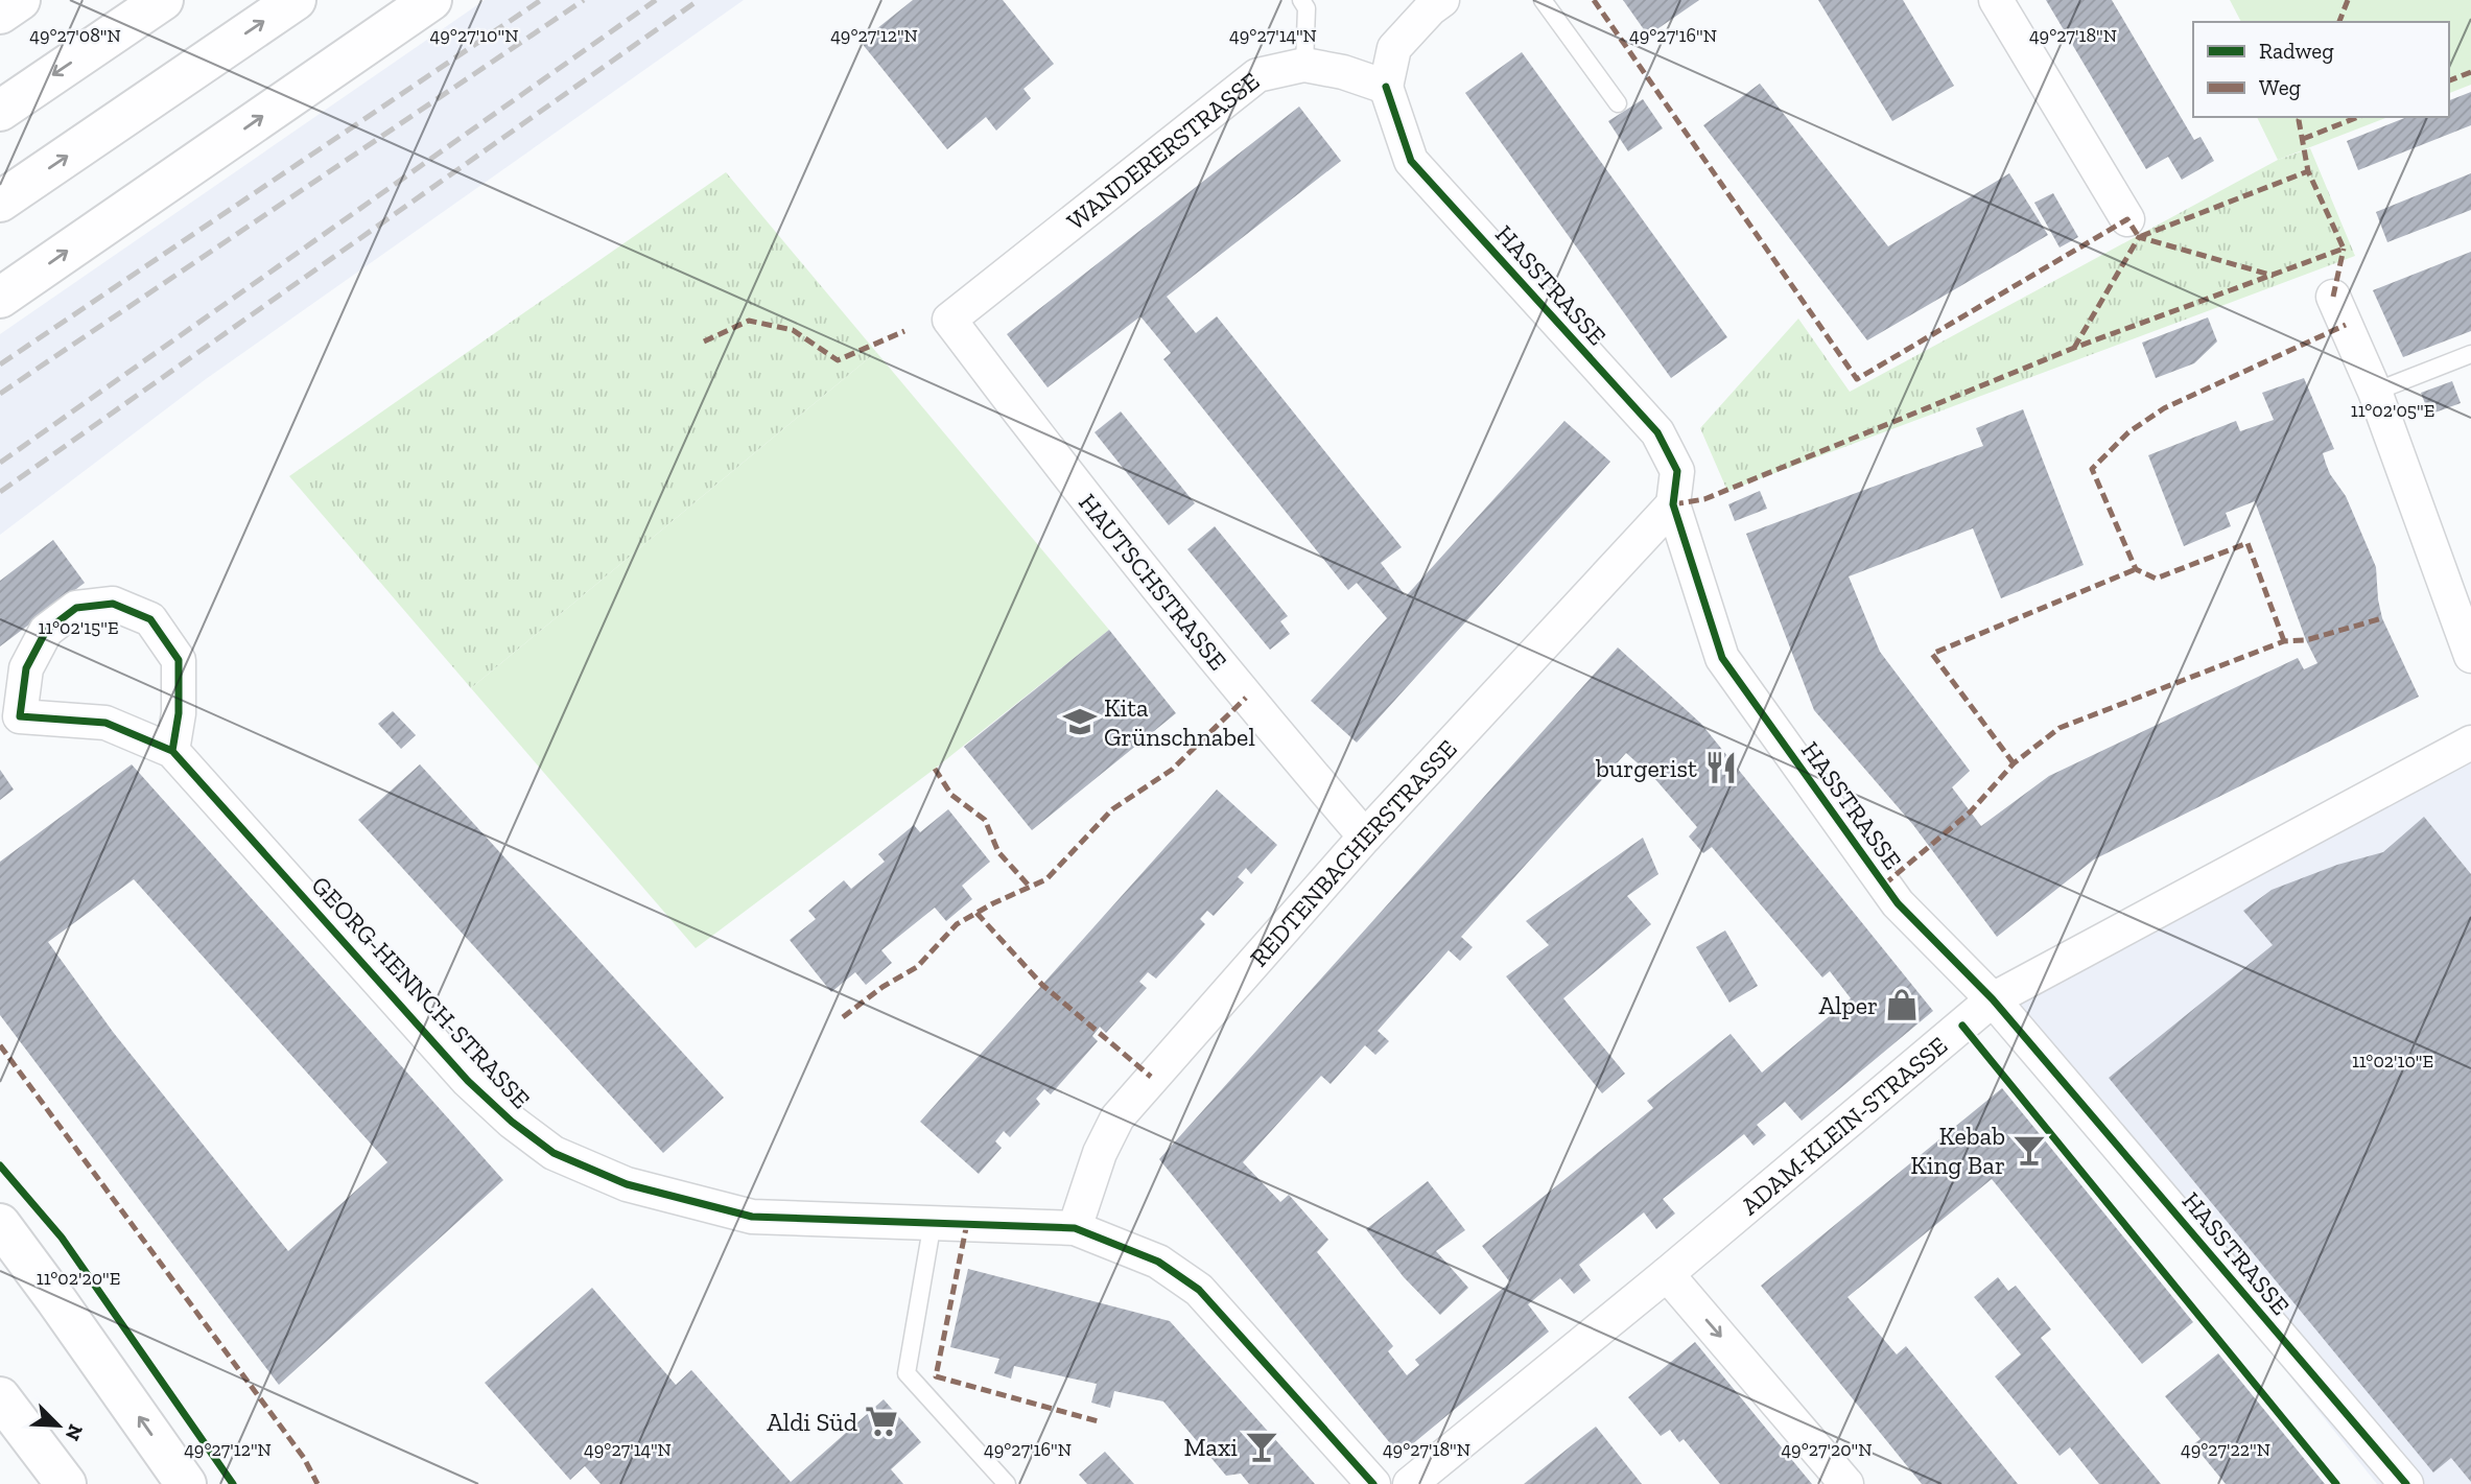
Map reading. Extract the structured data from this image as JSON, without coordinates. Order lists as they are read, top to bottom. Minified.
{"streets":{"street":["WANDERERSTRASSE","HASSTRASSE","HAUTSCHSTRASSE","REDTENBACHERSTRASSE","GEORG-HENNCH-STRASSE","ADAM-KLEIN-STRASSE"]},"crossings":[["WANDERERSTRASSE","HASSTRASSE"],["WANDERERSTRASSE","HAUTSCHSTRASSE"],["HASSTRASSE","REDTENBACHERSTRASSE"],["HASSTRASSE","ADAM-KLEIN-STRASSE"],["HAUTSCHSTRASSE","REDTENBACHERSTRASSE"],["REDTENBACHERSTRASSE","GEORG-HENNCH-STRASSE"]],"places":{"school or university":["Kita Grünschnabel"],"restaurant":["burgerist"],"shop":["Alper"],"bar":["Kebab King Bar","Maxi"],"supermarket":["Aldi Süd"]},"legend":["Radweg","Weg"],"north":"bottom right","coordinates":["49°27'08\"N","49°27'10\"N","49°27'12\"N","49°27'14\"N","49°27'16\"N","49°27'18\"N","11°02'05\"E","11°02'15\"E","11°02'10\"E","11°02'20\"E","49°27'20\"N","49°27'22\"N"]}
